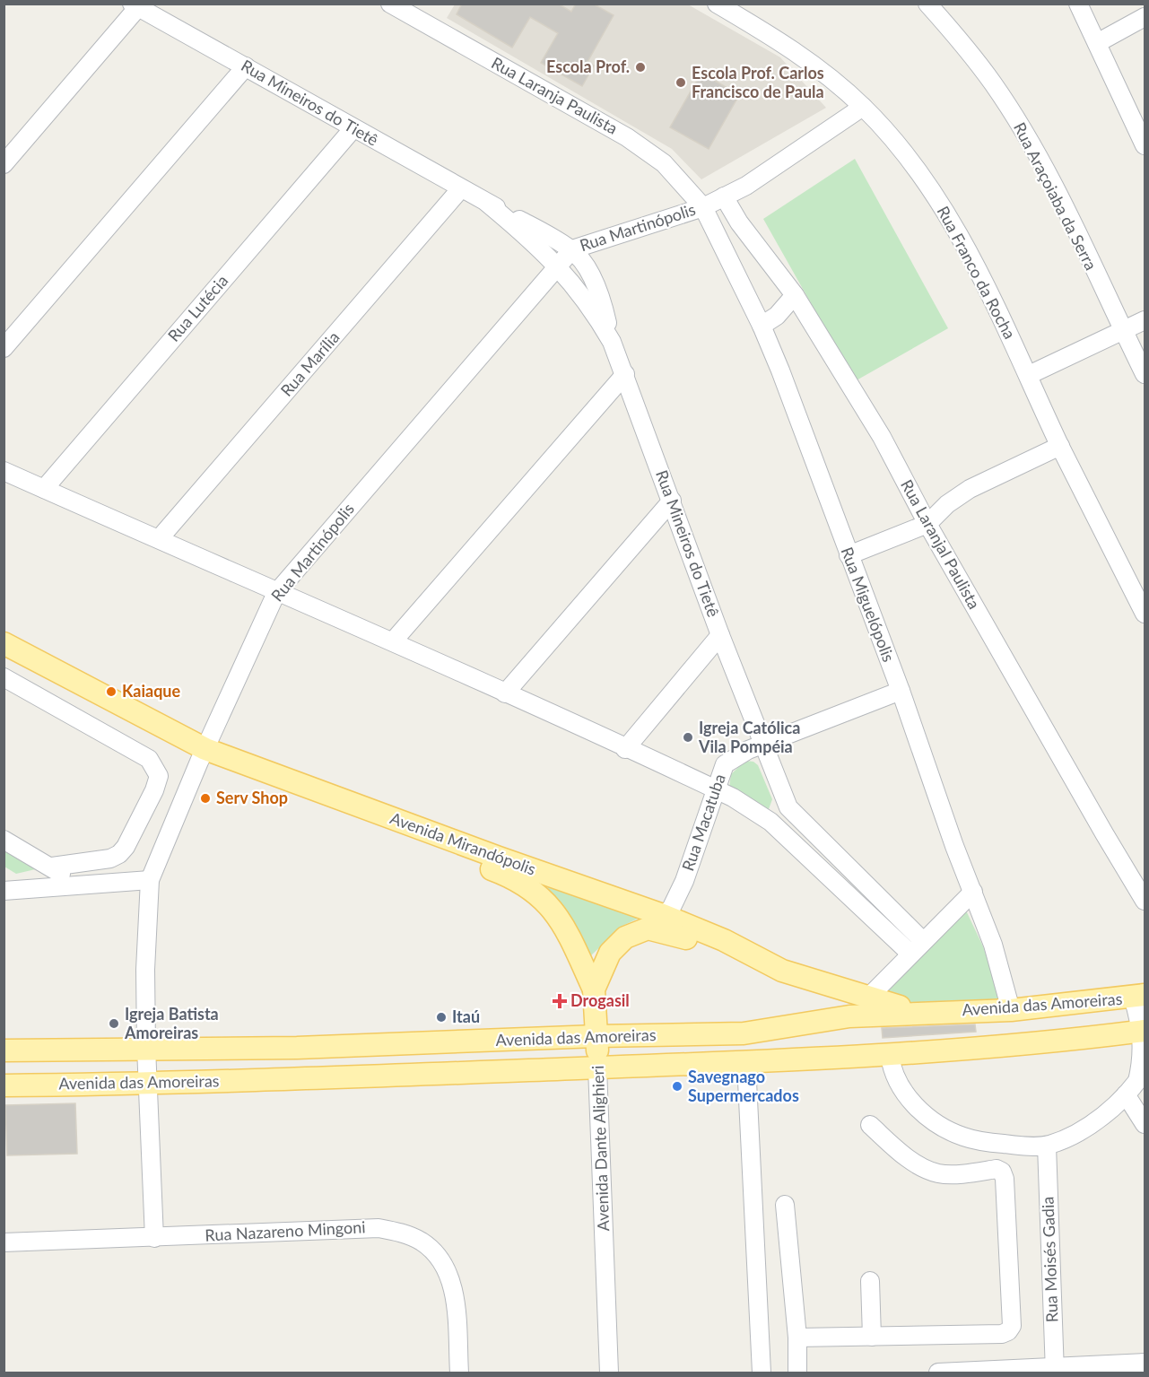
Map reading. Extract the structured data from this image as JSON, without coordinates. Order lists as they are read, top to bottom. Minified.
{"streets":{"main road":["Avenida Mirandópolis","Avenida das Amoreiras","Avenida Dante Alighieri"],"street":["Rua Laranja Paulista","Rua Mineiros do Tietê","Rua Araçoiaba da Serra","Rua Martinópolis","Rua Franco da Rocha","Rua Lutécia","Rua Marília","Rua Laranjal Paulista","Rua Miguelópolis","Rua Macatuba","Rua Nazareno Mingoni","Rua Moisés Gadia"]},"crossings":[["Rua Laranja Paulista","Rua Martinópolis"],["Rua Laranja Paulista","Rua Miguelópolis"],["Rua Mineiros do Tietê","Rua Martinópolis"],["Rua Mineiros do Tietê","Rua Lutécia"],["Rua Mineiros do Tietê","Rua Marília"],["Rua Mineiros do Tietê","Rua Macatuba"],["Rua Martinópolis","Rua Franco da Rocha"],["Rua Martinópolis","Rua Laranjal Paulista"],["Rua Martinópolis","Rua Miguelópolis"],["Rua Martinópolis","Avenida Mirandópolis"],["Rua Martinópolis","Avenida das Amoreiras"],["Rua Martinópolis","Rua Nazareno Mingoni"],["Rua Miguelópolis","Rua Macatuba"],["Rua Miguelópolis","Avenida das Amoreiras"],["Rua Macatuba","Avenida Mirandópolis"],["Rua Macatuba","Avenida Dante Alighieri"],["Avenida Mirandópolis","Avenida das Amoreiras"],["Avenida Mirandópolis","Avenida Dante Alighieri"],["Avenida das Amoreiras","Avenida Dante Alighieri"]],"places":{"other":["Escola Prof.","Escola Prof. Carlos Francisco de Paula","Kaiaque","Igreja Católica Vila Pompéia","Serv Shop","Itaú","Igreja Batista Amoreiras","Savegnago Supermercados"],"health":["Drogasil"]}}
